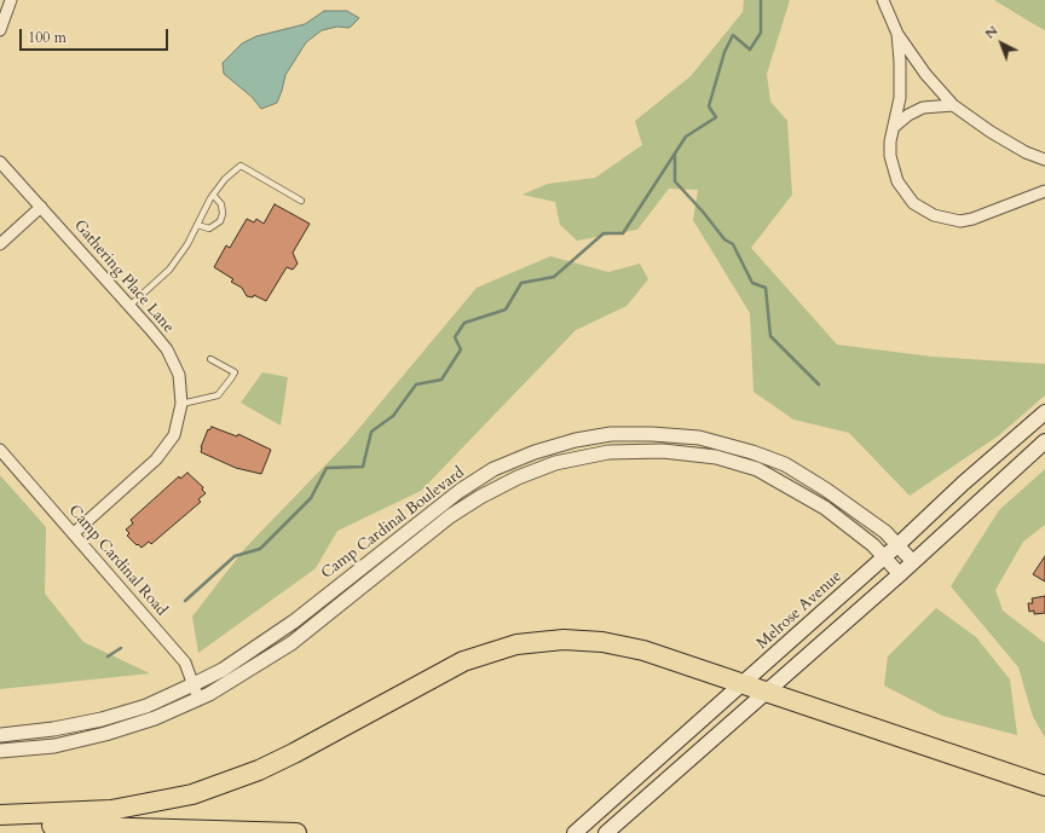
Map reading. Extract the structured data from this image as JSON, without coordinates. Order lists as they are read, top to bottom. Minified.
{"streets":{"main road":["Melrose Avenue"],"street":["Gathering Place Lane","Camp Cardinal Boulevard","Camp Cardinal Road"]},"crossings":[["Gathering Place Lane","Camp Cardinal Road"],["Camp Cardinal Boulevard","Camp Cardinal Road"],["Camp Cardinal Boulevard","Melrose Avenue"]],"scale_bar":"100 m","north":"top left"}
